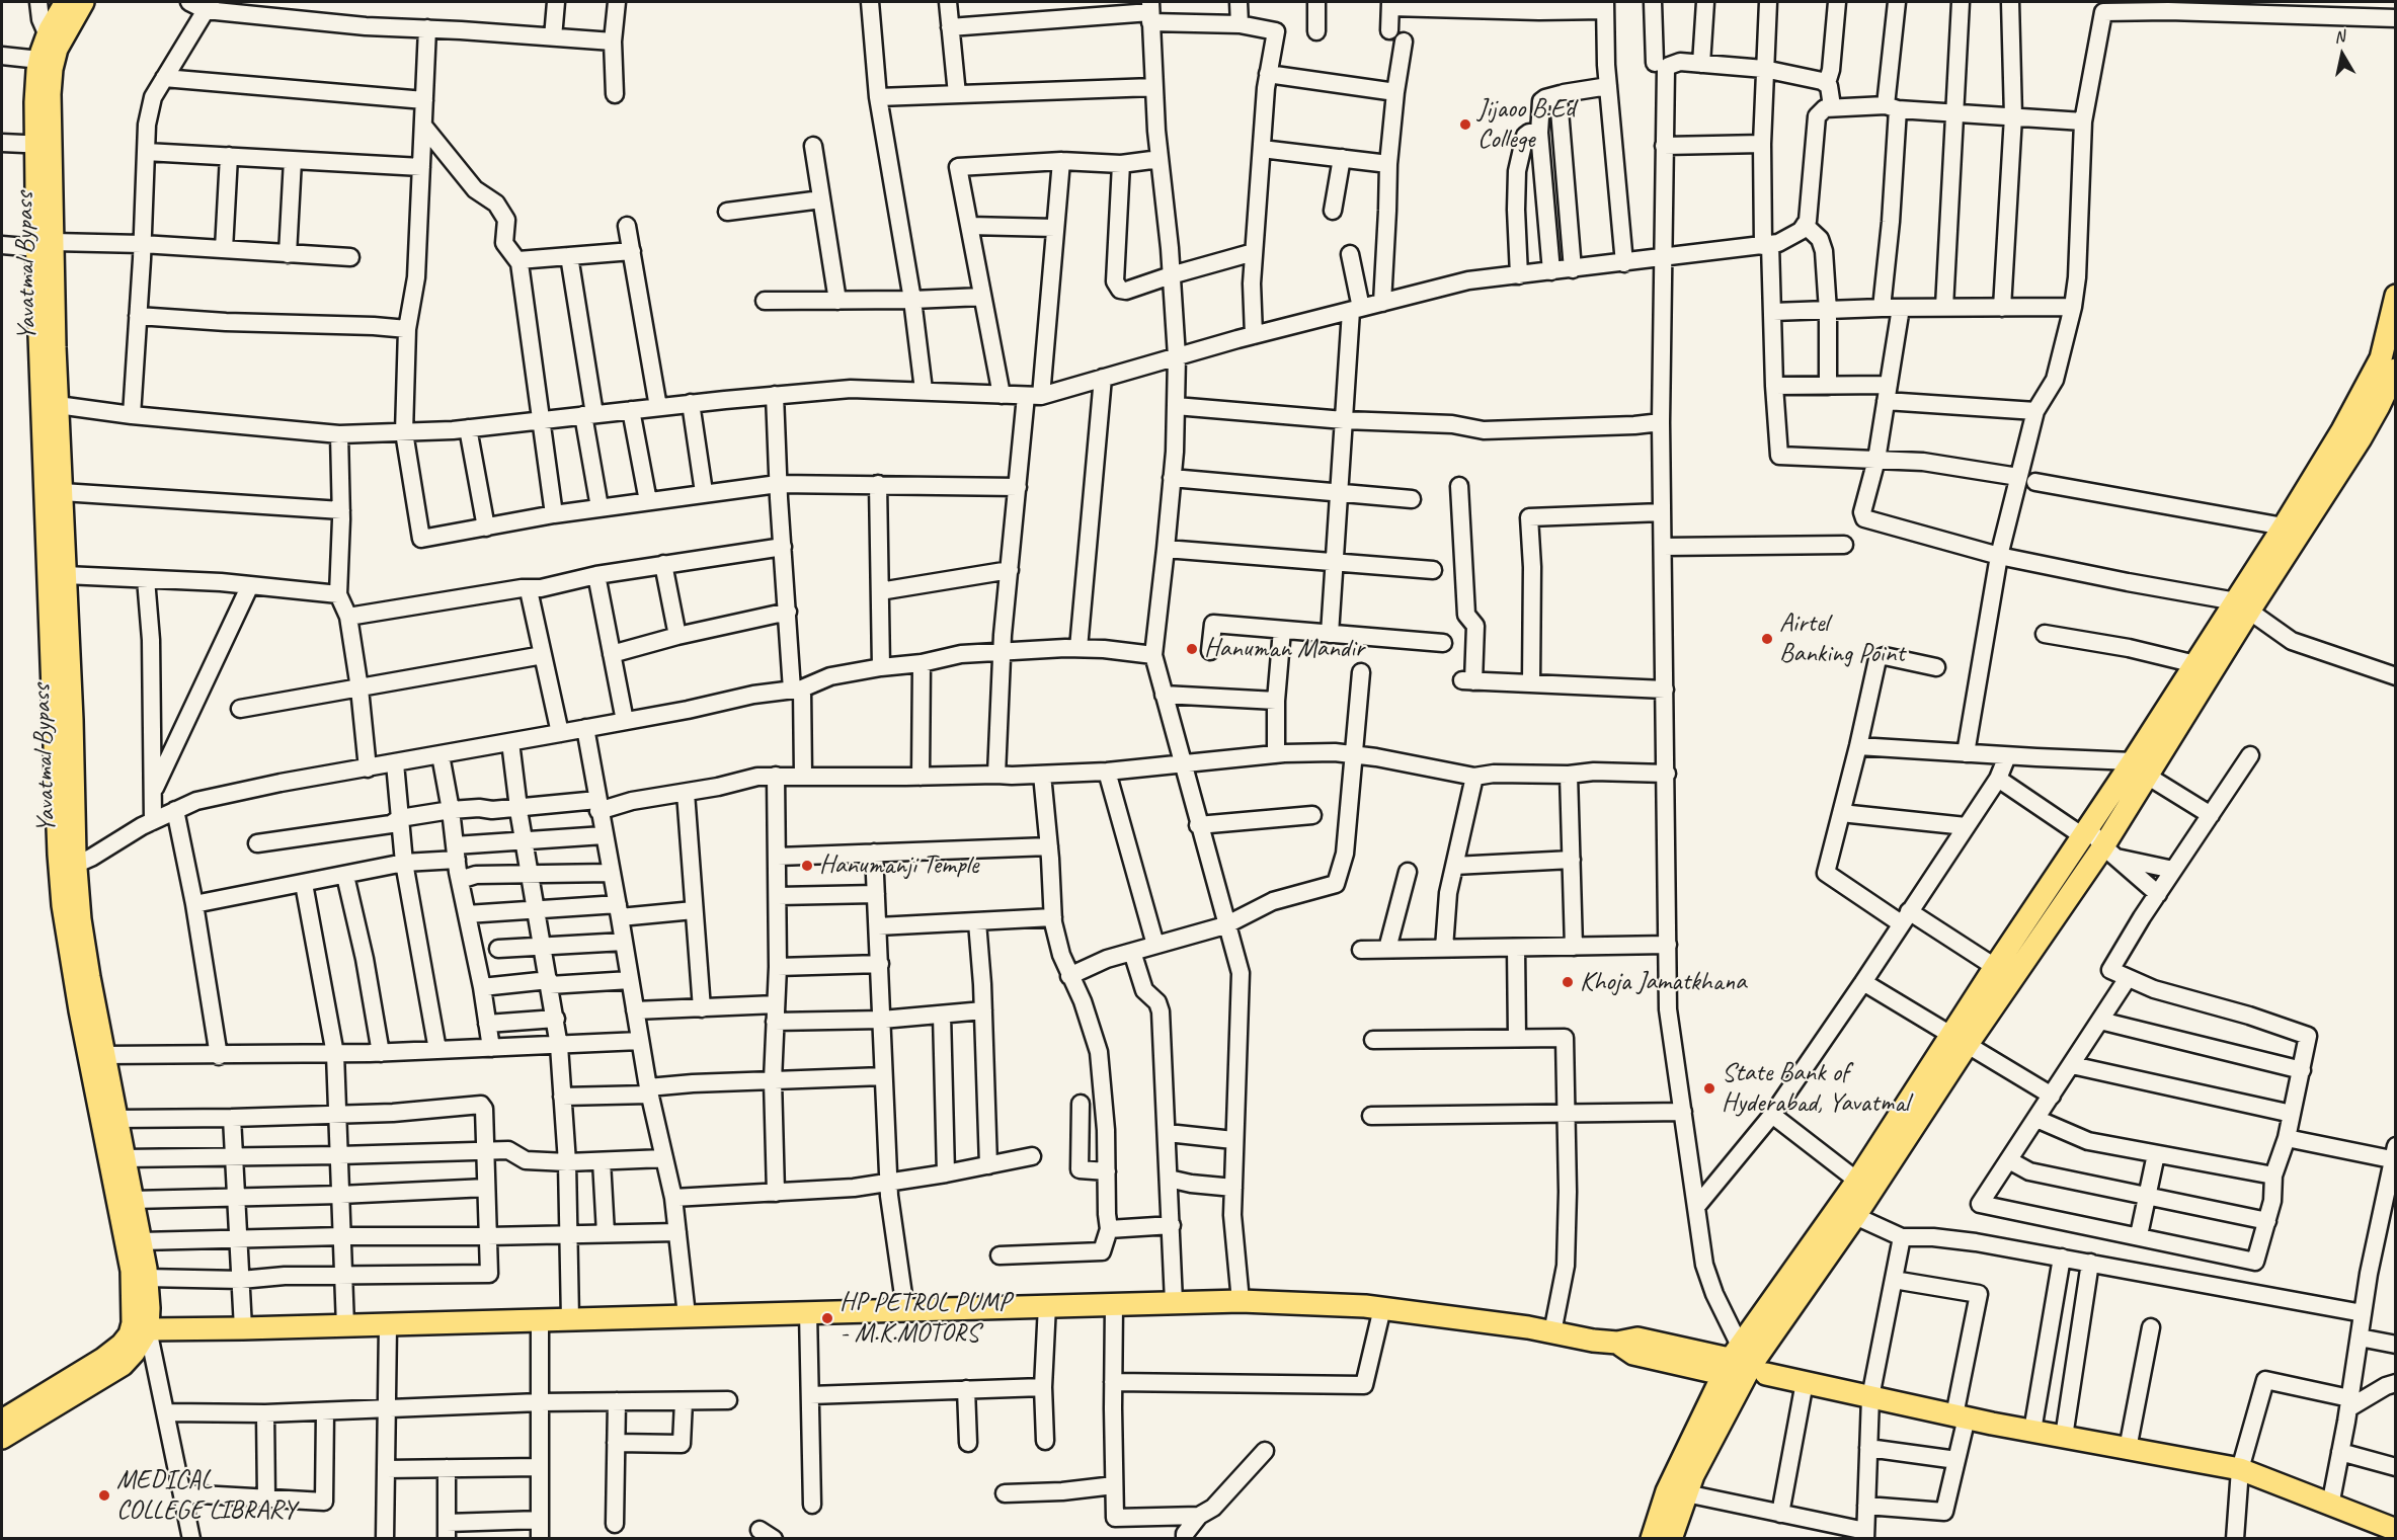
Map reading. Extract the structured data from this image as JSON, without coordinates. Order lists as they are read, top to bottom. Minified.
{"streets":{"main road":["Yavatmal Bypass"]},"places":["Jijaoo B.Ed College","Airtel Banking Point","Hanuman Mandir","Hanumanji Temple","Khoja Jamatkhana","State Bank of Hyderabad, Yavatmal","HP PETROL PUMP - M.K.MOTORS","MEDICAL COLLEGE LIBRARY"],"north":"top"}
